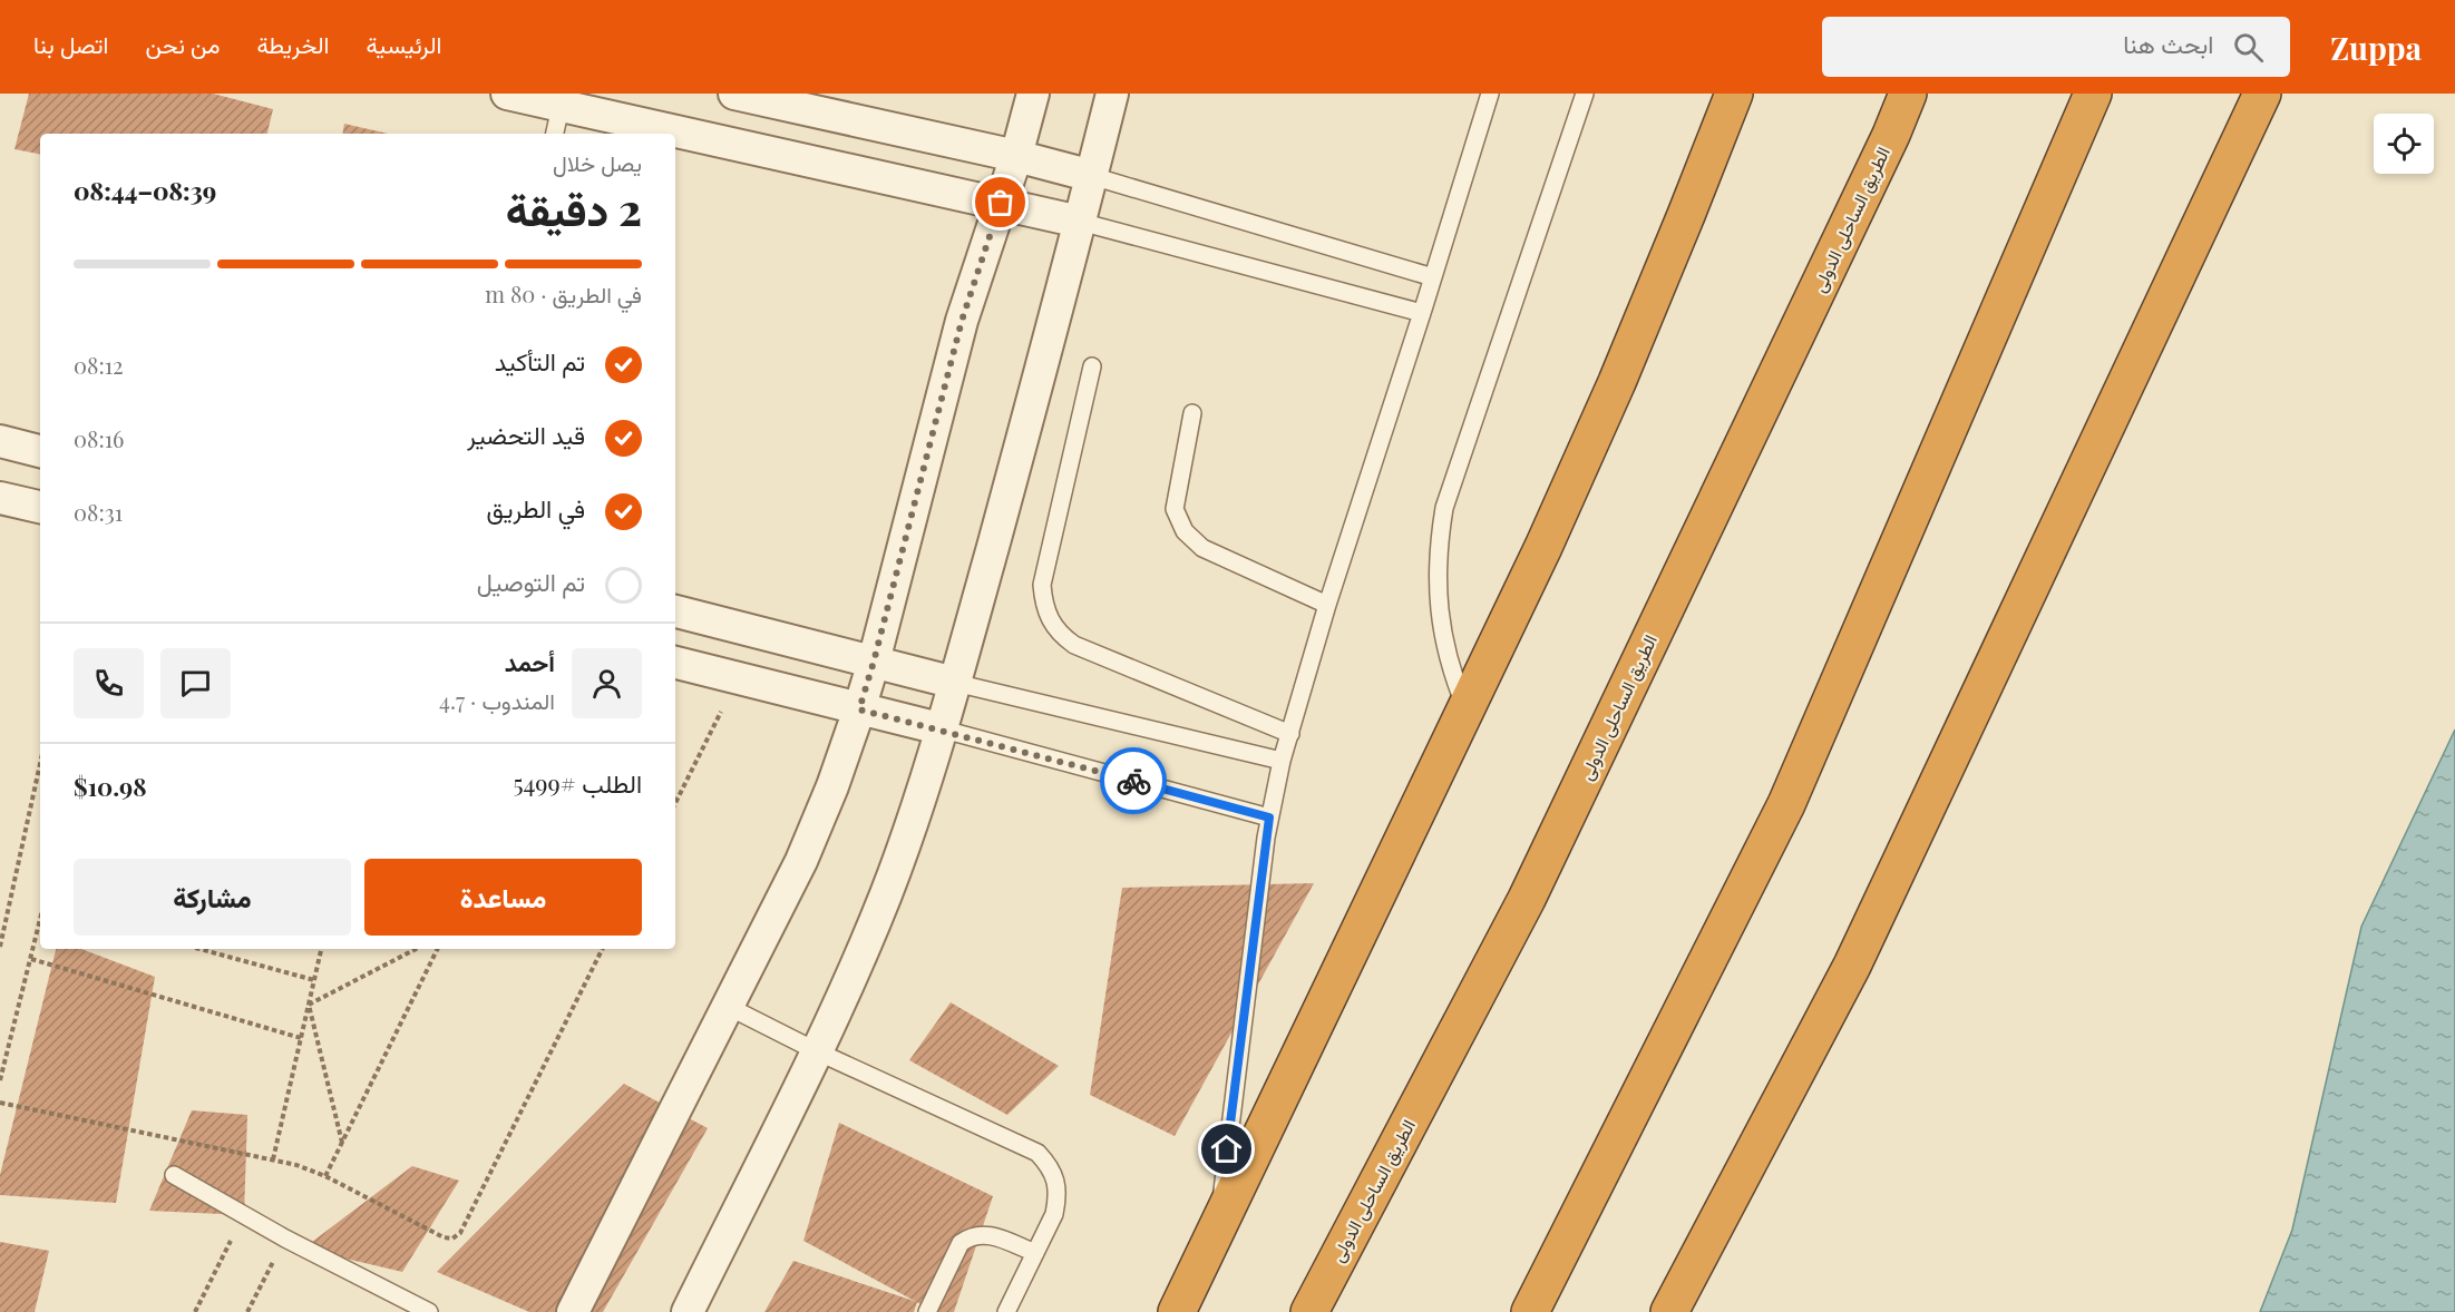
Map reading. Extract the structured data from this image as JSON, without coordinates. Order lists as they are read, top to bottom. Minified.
{"streets":{"highway":["الطريق الساحلى الدولى"]},"page":{"header":"Zuppa","search":"ابحث هنا","nav":["الرئيسية","الخريطة","من نحن","اتصل بنا"],"heading":["2 دقيقة","يصل خلال","08:39–08:44"],"panel":["أحمد","المندوب · 4.7","الطلب #5499","$10.98"],"bar":"في الطريق · 80 m","list":[["تم التأكيد","08:12"],["قيد التحضير","08:16"],["في الطريق","08:31"],"تم التوصيل"],"buttons":["مساعدة","مشاركة"]}}
